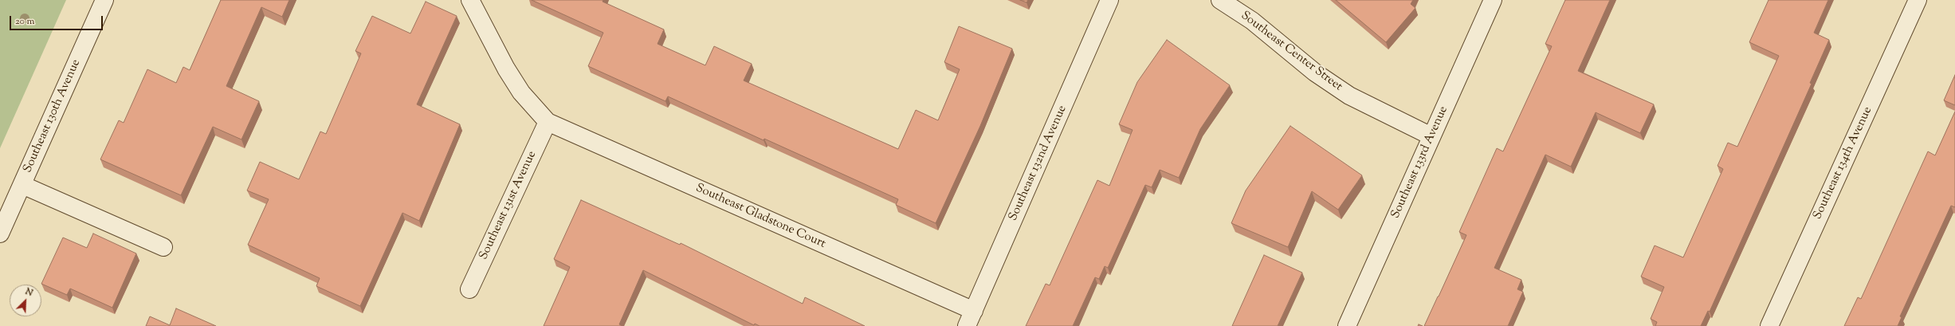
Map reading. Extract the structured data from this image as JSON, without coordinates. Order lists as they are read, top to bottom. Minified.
{"streets":{"street":["Southeast Center Street","Southeast 130th Avenue","Southeast 133rd Avenue","Southeast 132nd Avenue","Southeast 134th Avenue","Southeast 131st Avenue","Southeast Gladstone Court"]},"crossings":[["Southeast Center Street","Southeast 133rd Avenue"],["Southeast 132nd Avenue","Southeast Gladstone Court"],["Southeast 131st Avenue","Southeast Gladstone Court"]],"scale_bar":"20 m","north":"top right"}
